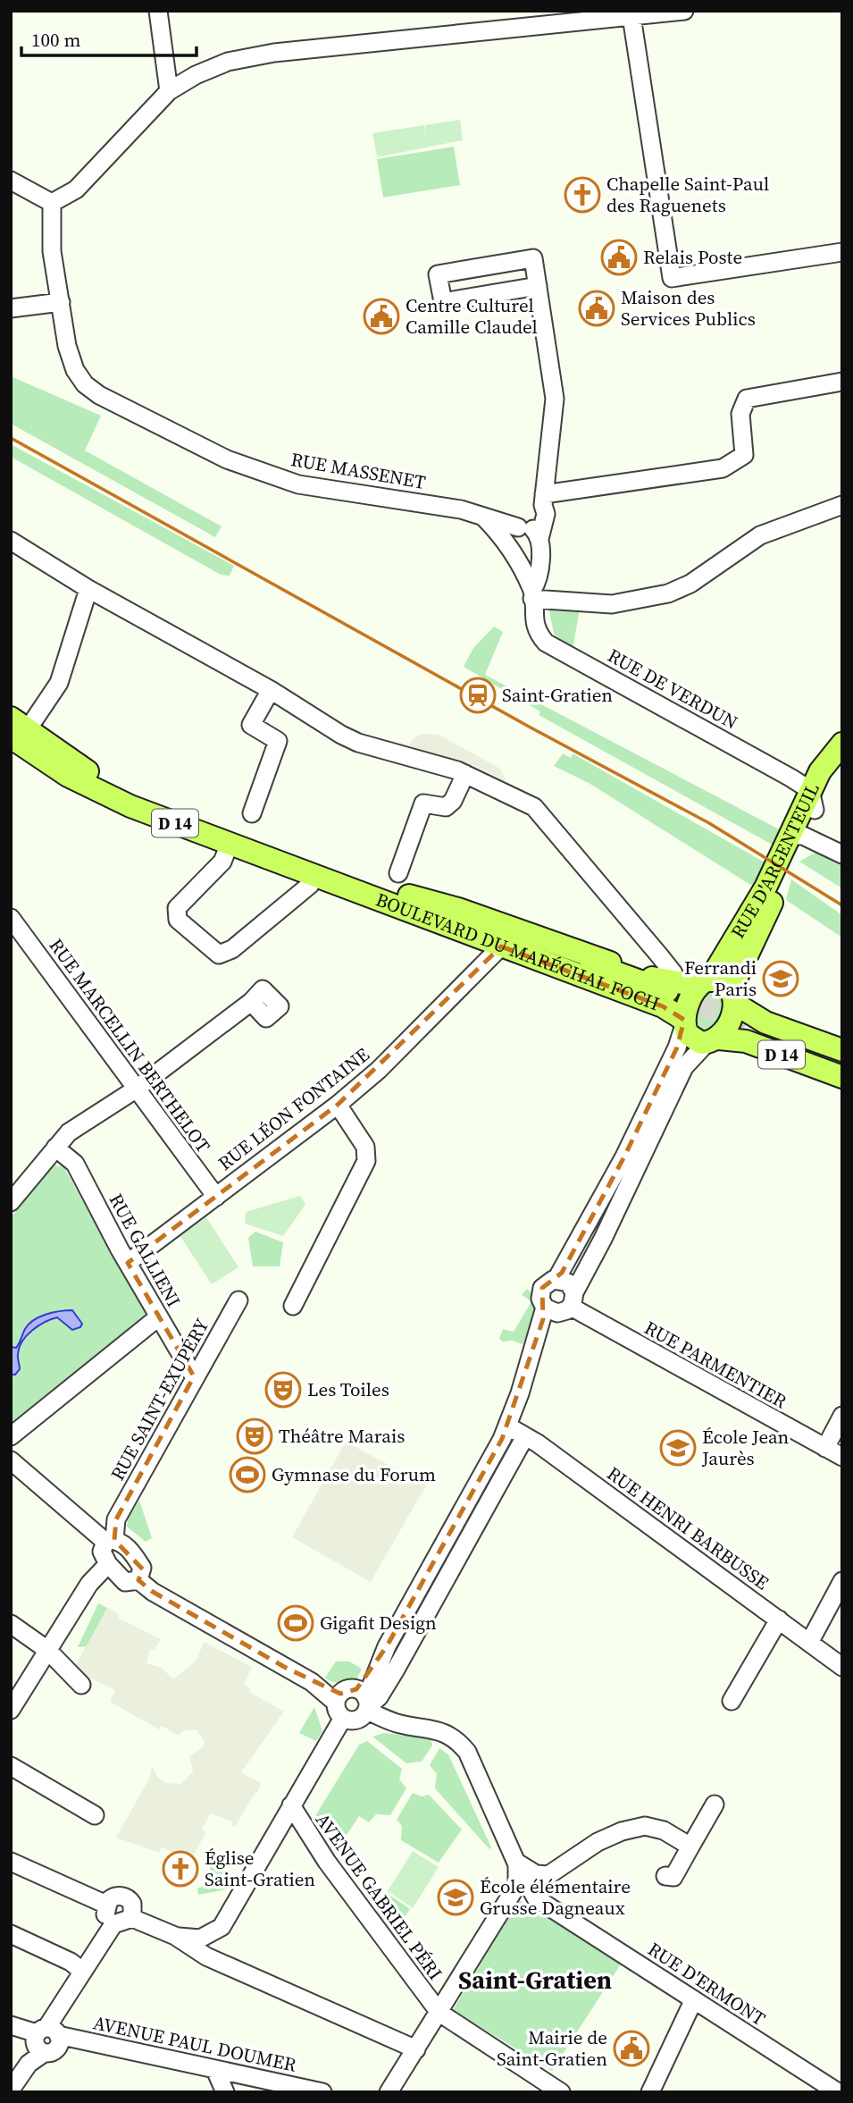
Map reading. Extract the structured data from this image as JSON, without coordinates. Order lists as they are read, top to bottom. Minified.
{"streets":{"main road":["D 14","RUE D'ARGENTEUIL","BOULEVARD DU MARÉCHAL FOCH"],"street":["RUE MASSENET","RUE DE VERDUN","RUE MARCELLIN BERTHELOT","RUE LÉON FONTAINE","RUE GALLIENI","RUE PARMENTIER","RUE SAINT-EXUPÉRY","RUE HENRI BARBUSSE","AVENUE GABRIEL PÉRI","RUE D'ERMONT","AVENUE PAUL DOUMER"]},"crossings":[["RUE DE VERDUN","RUE D'ARGENTEUIL"],["D 14","RUE D'ARGENTEUIL"],["D 14","BOULEVARD DU MARÉCHAL FOCH"],["RUE D'ARGENTEUIL","BOULEVARD DU MARÉCHAL FOCH"],["BOULEVARD DU MARÉCHAL FOCH","RUE LÉON FONTAINE"],["RUE MARCELLIN BERTHELOT","RUE LÉON FONTAINE"],["RUE LÉON FONTAINE","RUE GALLIENI"],["RUE GALLIENI","RUE SAINT-EXUPÉRY"],["RUE SAINT-EXUPÉRY","RUE D'ERMONT"]],"districts":["Saint-Gratien"],"places":{"church":["Chapelle Saint-Paul des Raguenets","Église Saint-Gratien"],"public building":["Relais Poste","Maison des Services Publics","Centre Culturel Camille Claudel","Mairie de Saint-Gratien"],"station":["Saint-Gratien"],"school or university":["Ferrandi Paris","École Jean Jaurès","École élémentaire Grusse Dagneaux"],"theatre":["Les Toiles","Théâtre Marais"],"sports":["Gymnase du Forum","Gigafit Design"]},"scale_bar":"100 m"}
